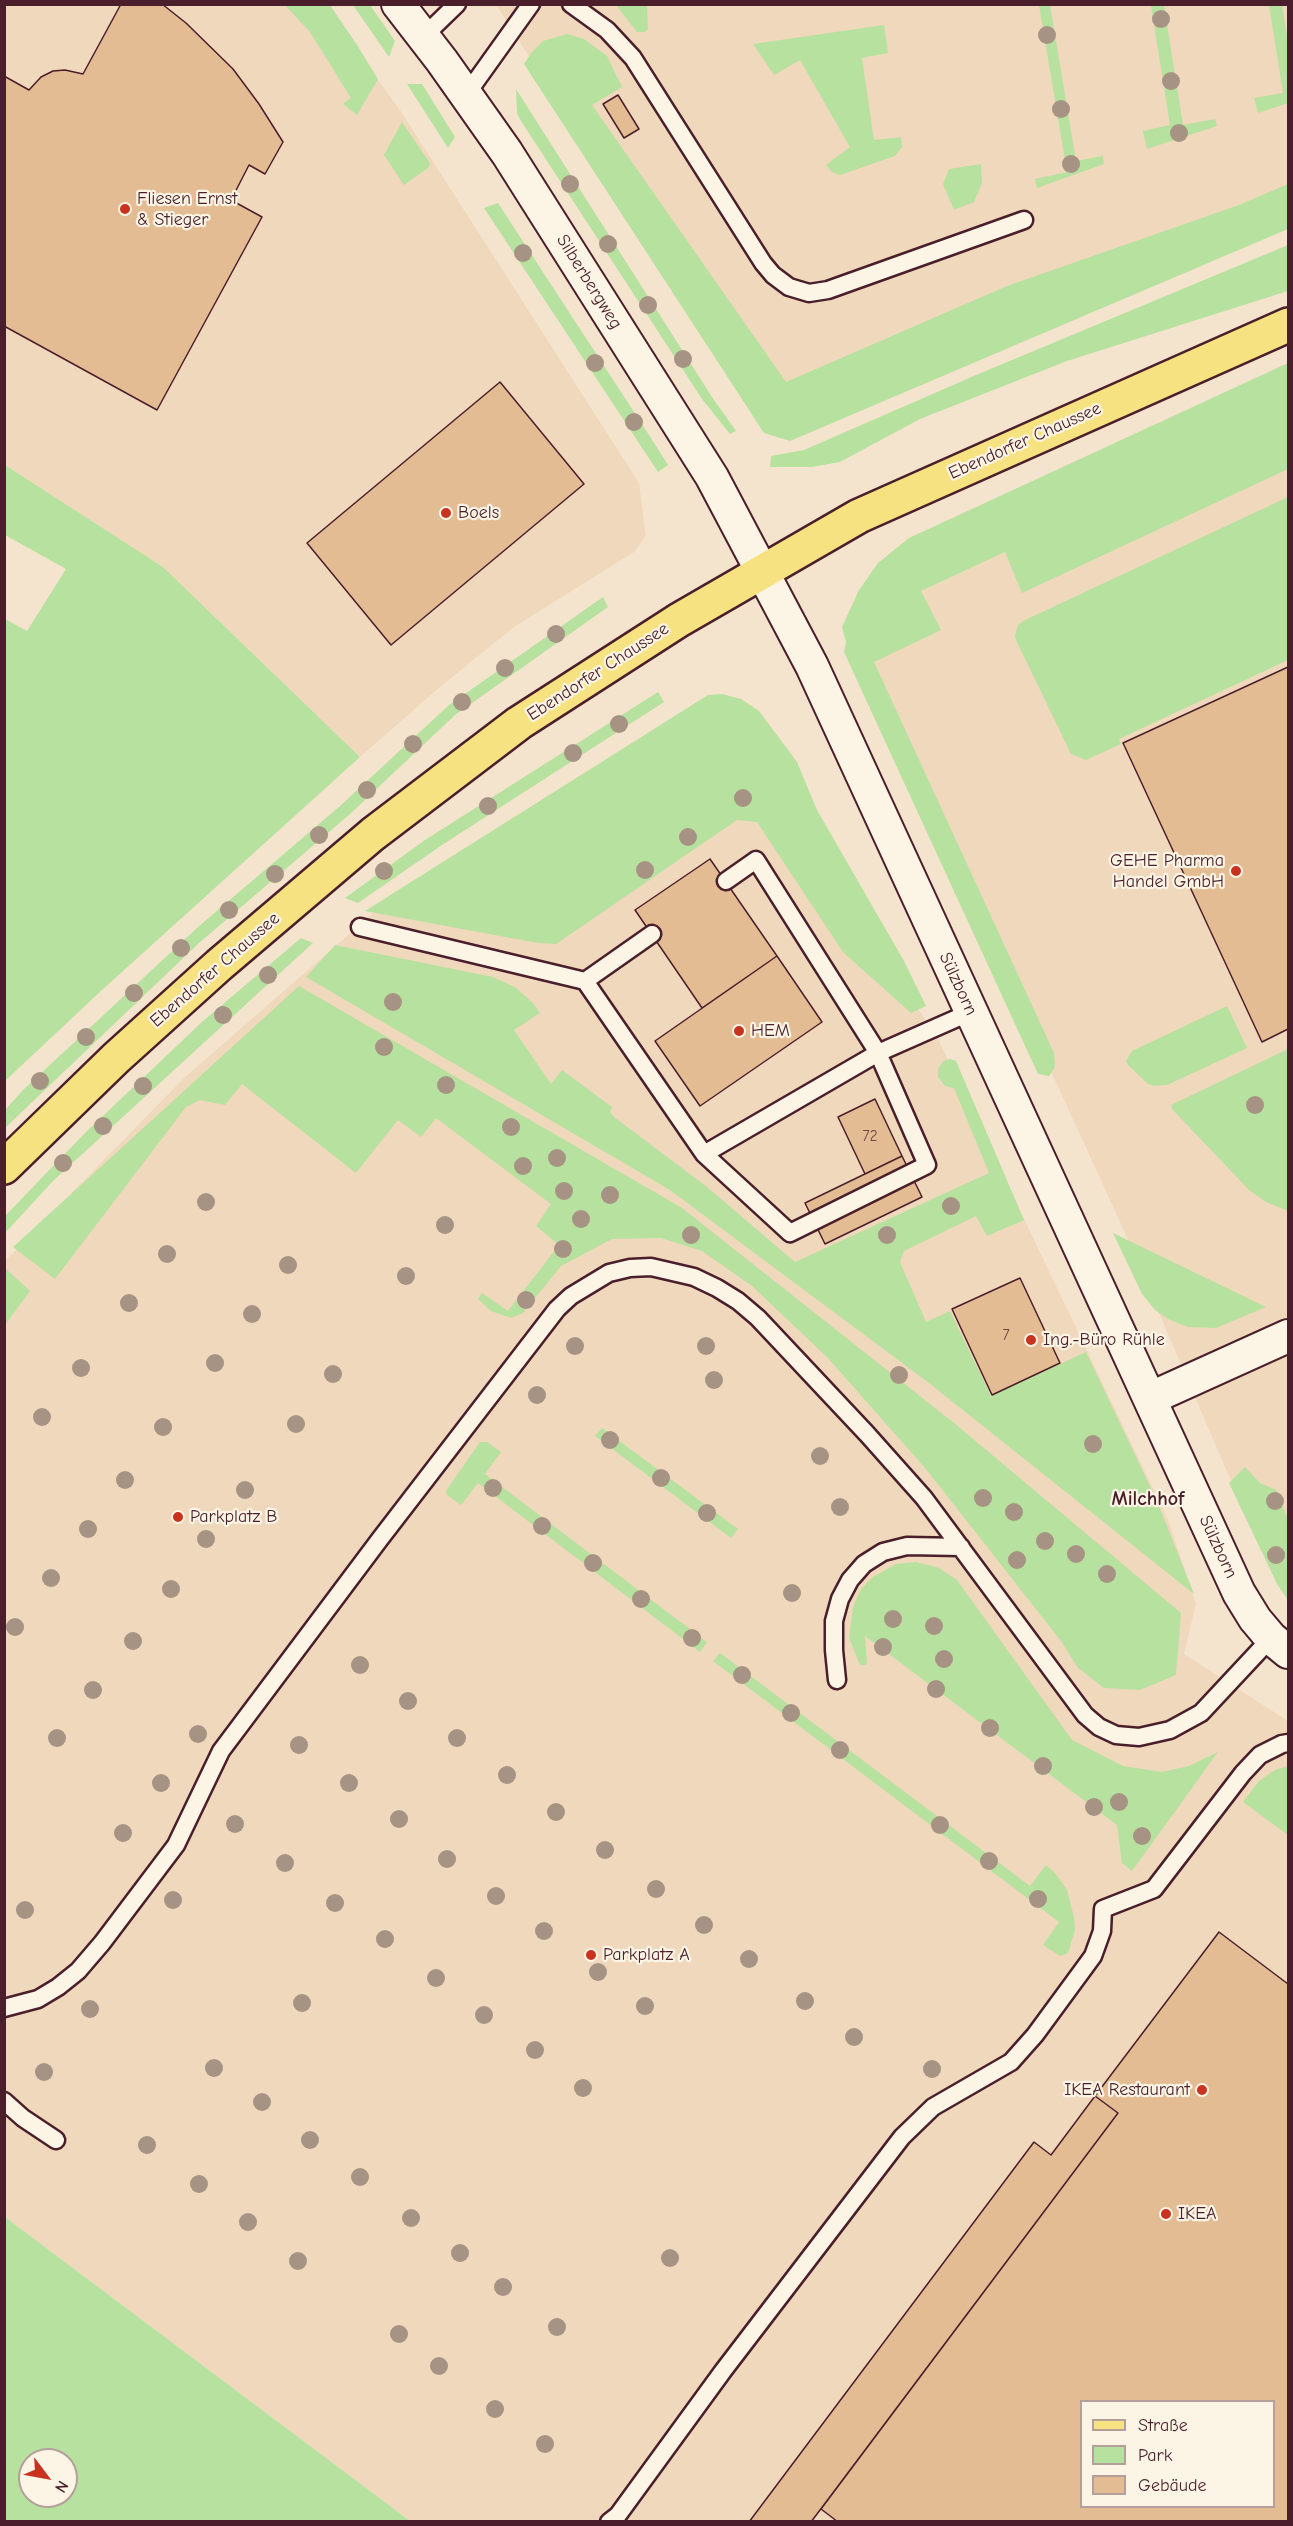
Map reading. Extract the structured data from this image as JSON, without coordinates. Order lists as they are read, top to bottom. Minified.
{"streets":{"main road":["Ebendorfer Chaussee"],"street":["Silberbergweg","Sülzborn"]},"crossings":[["Silberbergweg","Ebendorfer Chaussee"],["Silberbergweg","Sülzborn"],["Ebendorfer Chaussee","Sülzborn"]],"districts":["Milchhof"],"places":["Fliesen Ernst & Stieger","Boels","GEHE Pharma Handel GmbH","HEM","Ing.-Büro Rühle","Parkplatz B","Parkplatz A","IKEA Restaurant","IKEA"],"house_numbers":["72","7"],"legend":["Straße","Park","Gebäude"],"north":"bottom right"}
